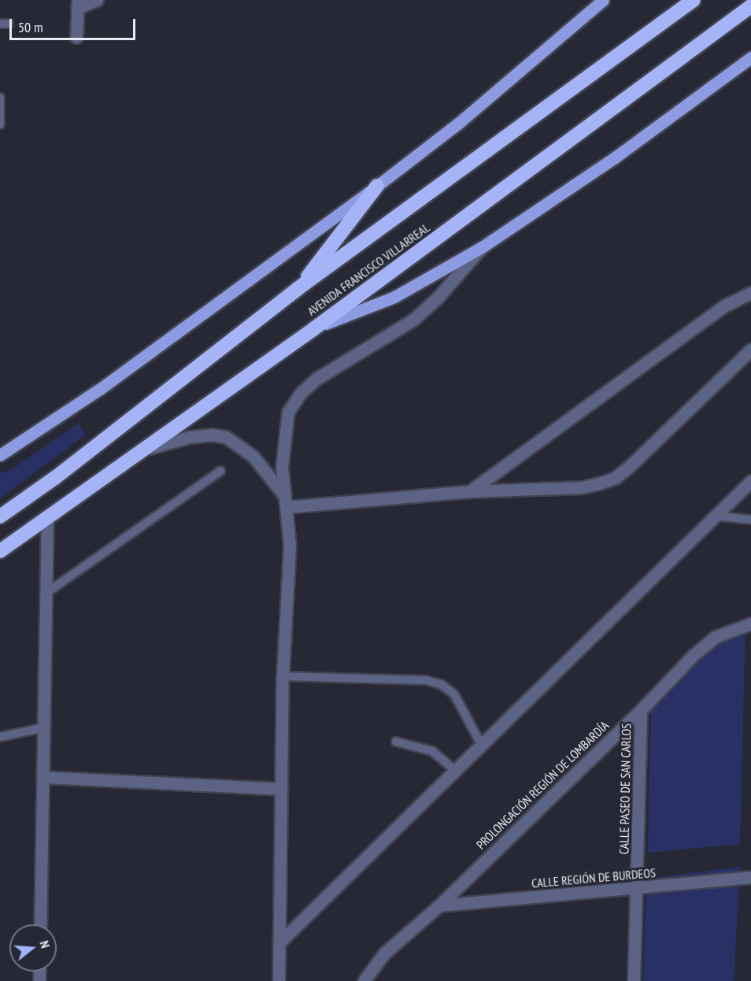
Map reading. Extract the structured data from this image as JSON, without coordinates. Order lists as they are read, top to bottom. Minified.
{"streets":{"highway":["AVENIDA FRANCISCO VILLARREAL"],"street":["PROLONGACIÓN REGIÓN DE LOMBARDÍA","CALLE PASEO DE SAN CARLOS","CALLE REGIÓN DE BURDEOS"]},"crossings":[["PROLONGACIÓN REGIÓN DE LOMBARDÍA","CALLE PASEO DE SAN CARLOS"],["PROLONGACIÓN REGIÓN DE LOMBARDÍA","CALLE REGIÓN DE BURDEOS"],["CALLE PASEO DE SAN CARLOS","CALLE REGIÓN DE BURDEOS"]],"scale_bar":"50 m","north":"right"}
